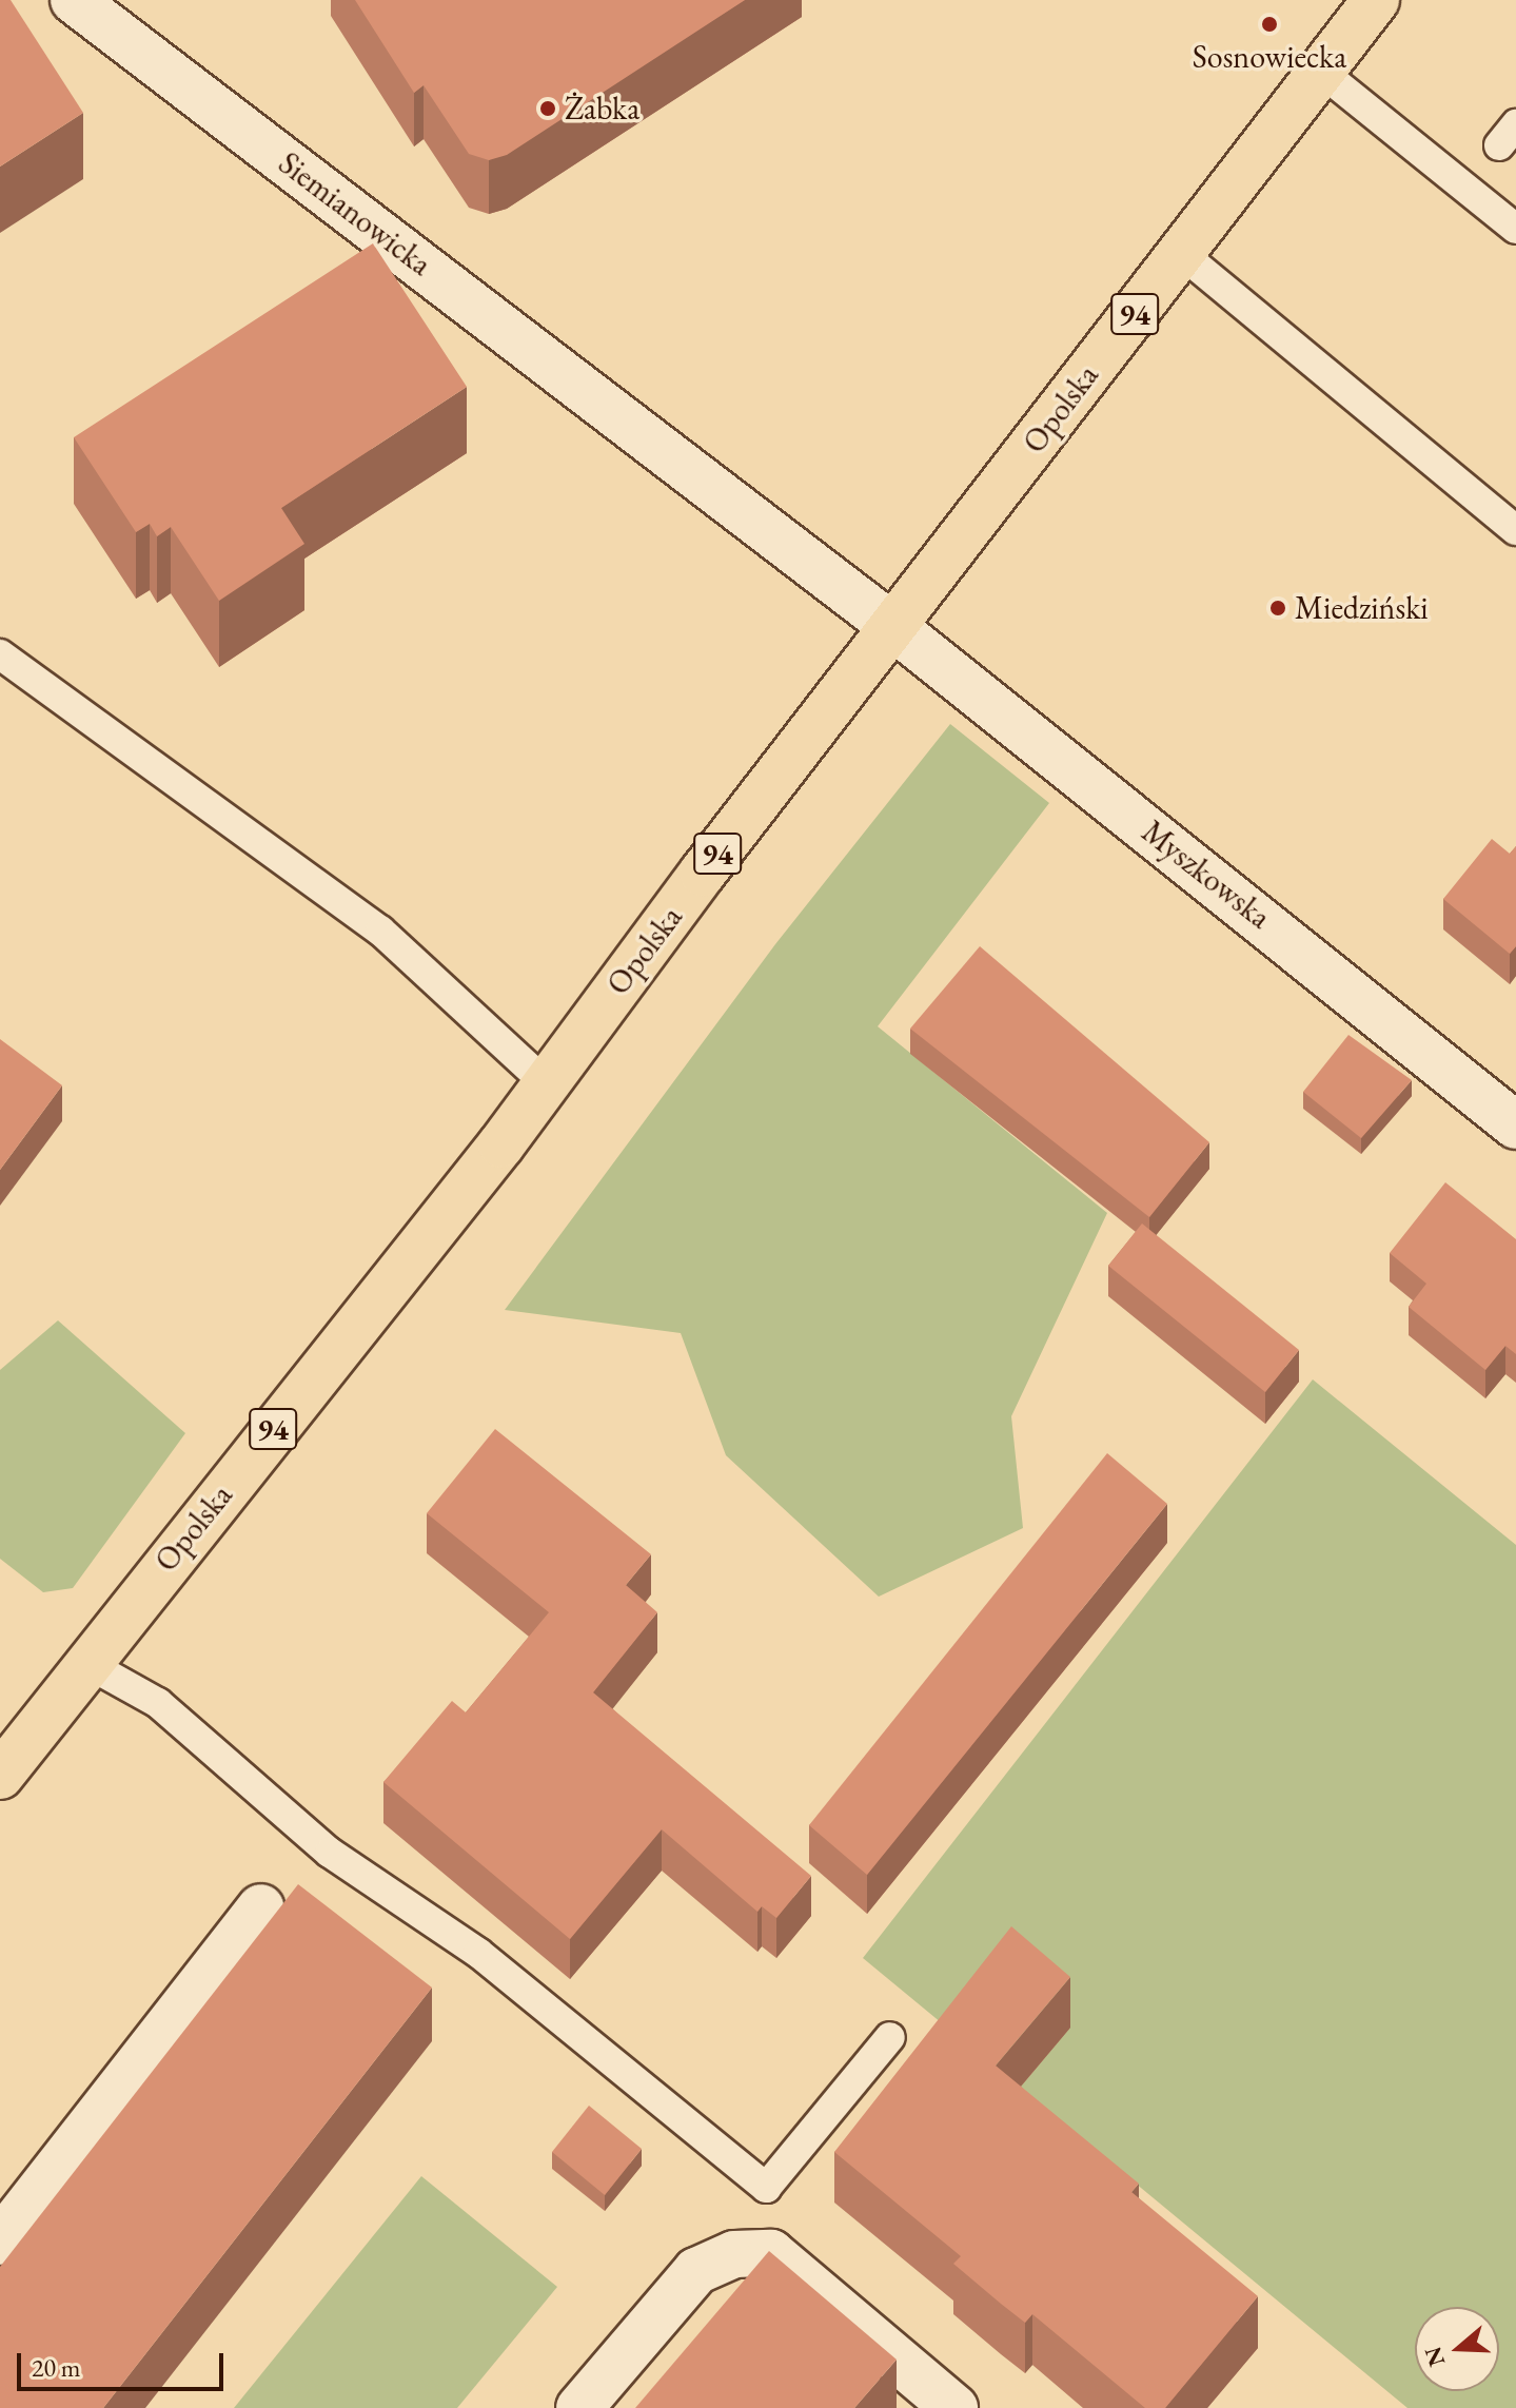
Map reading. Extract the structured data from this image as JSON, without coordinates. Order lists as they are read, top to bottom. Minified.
{"streets":{"main road":["94","Opolska"],"street":["Siemianowicka","Myszkowska"]},"crossings":[["Siemianowicka","Opolska"],["Siemianowicka","Myszkowska"],["Opolska","Myszkowska"]],"places":["Sosnowiecka","Żabka","Miedziński"],"scale_bar":"20 m","north":"left"}
